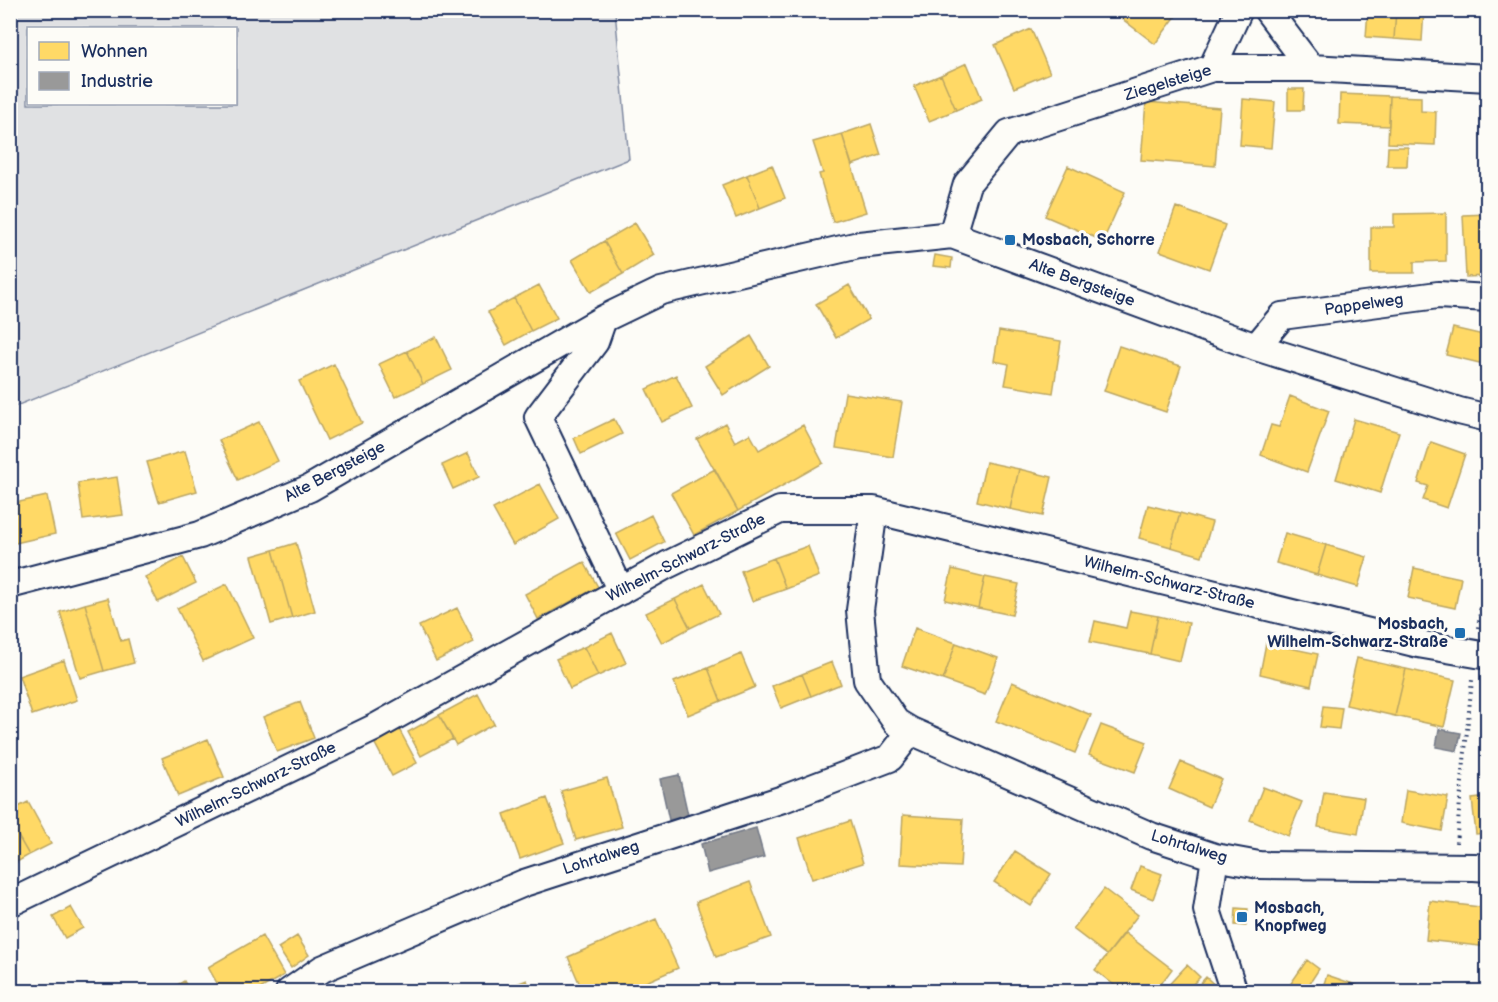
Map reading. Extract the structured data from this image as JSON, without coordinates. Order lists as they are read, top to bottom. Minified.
{"streets":{"street":["Ziegelsteige","Alte Bergsteige","Pappelweg","Wilhelm-Schwarz-Straße","Lohrtalweg"]},"crossings":[["Ziegelsteige","Alte Bergsteige"],["Alte Bergsteige","Pappelweg"],["Wilhelm-Schwarz-Straße","Lohrtalweg"]],"places":{"transit":["Mosbach, Schorre","Mosbach, Wilhelm-Schwarz-Straße","Mosbach, Knopfweg"]},"legend":["Wohnen","Industrie"]}
